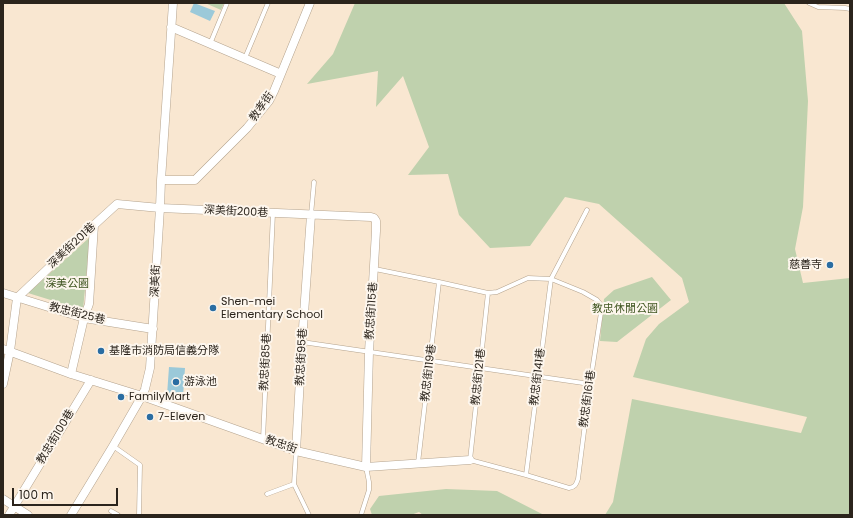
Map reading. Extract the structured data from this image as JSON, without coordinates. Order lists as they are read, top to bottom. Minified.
{"streets":{"street":["教孝街","深美街200巷","深美街201巷","深美街","教忠街115巷","教忠街25巷","教忠街95巷","教忠街100巷","教忠街"],"lane":["教忠街85巷","教忠街119巷","教忠街121巷","教忠街141巷","教忠街161巷"]},"crossings":[["教孝街","深美街"],["深美街200巷","深美街201巷"],["深美街200巷","深美街"],["深美街200巷","教忠街115巷"],["深美街200巷","教忠街95巷"],["深美街200巷","教忠街85巷"],["深美街201巷","深美街"],["深美街201巷","教忠街25巷"],["深美街","教忠街25巷"],["深美街","教忠街"],["教忠街115巷","教忠街95巷"],["教忠街115巷","教忠街"],["教忠街95巷","教忠街"],["教忠街85巷","教忠街"],["教忠街119巷","教忠街"],["教忠街121巷","教忠街"],["教忠街141巷","教忠街161巷"],["教忠街141巷","教忠街"],["教忠街161巷","教忠街"],["教忠街100巷","教忠街"]],"parks":["深美公園","教忠休閒公園"],"places":["慈善寺","Shen-mei Elementary School","基隆市消防局信義分隊","游泳池","FamilyMart","7-Eleven"],"scale_bar":"100 m"}
